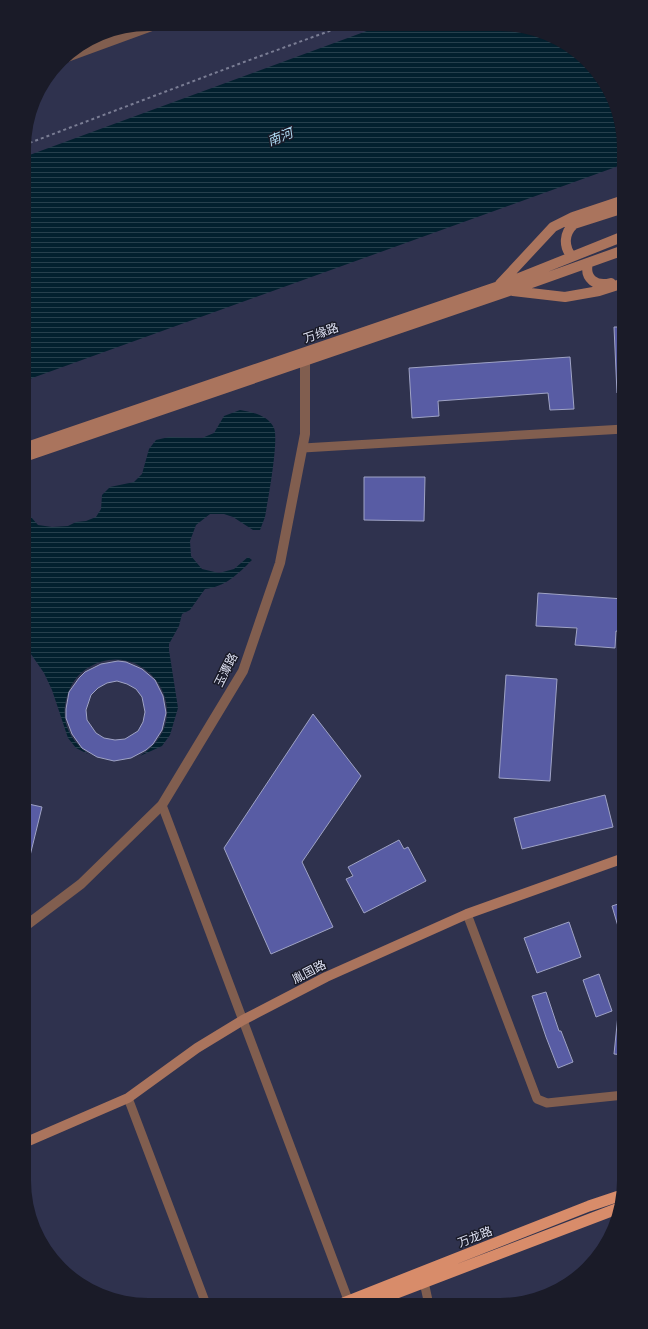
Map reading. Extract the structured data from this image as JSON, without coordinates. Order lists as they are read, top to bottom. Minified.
{"streets":{"highway":["万龙路"],"main road":["万缘路","胤国路"],"street":["玉潭路"]},"crossings":[["万缘路","玉潭路"]],"water":["南河"]}
